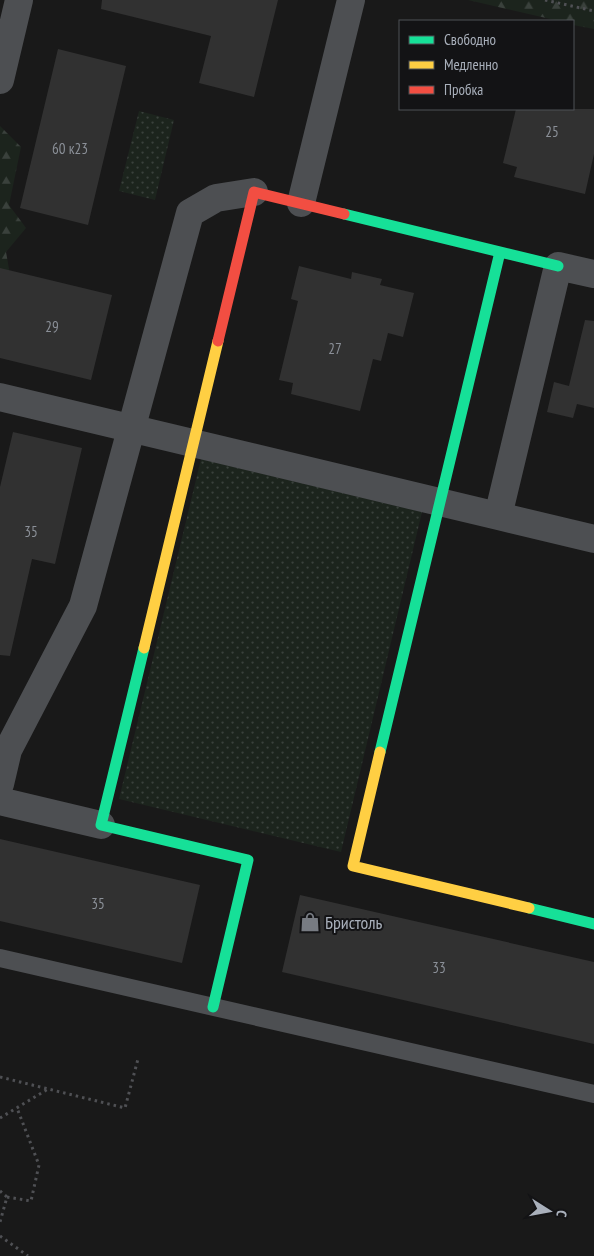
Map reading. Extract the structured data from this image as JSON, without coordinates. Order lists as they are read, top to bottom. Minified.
{"places":{"shop":["Бристоль"]},"house_numbers":["25","60 к23","29","27","35","35","33"],"legend":["Свободно","Медленно","Пробка"],"north":"right"}
